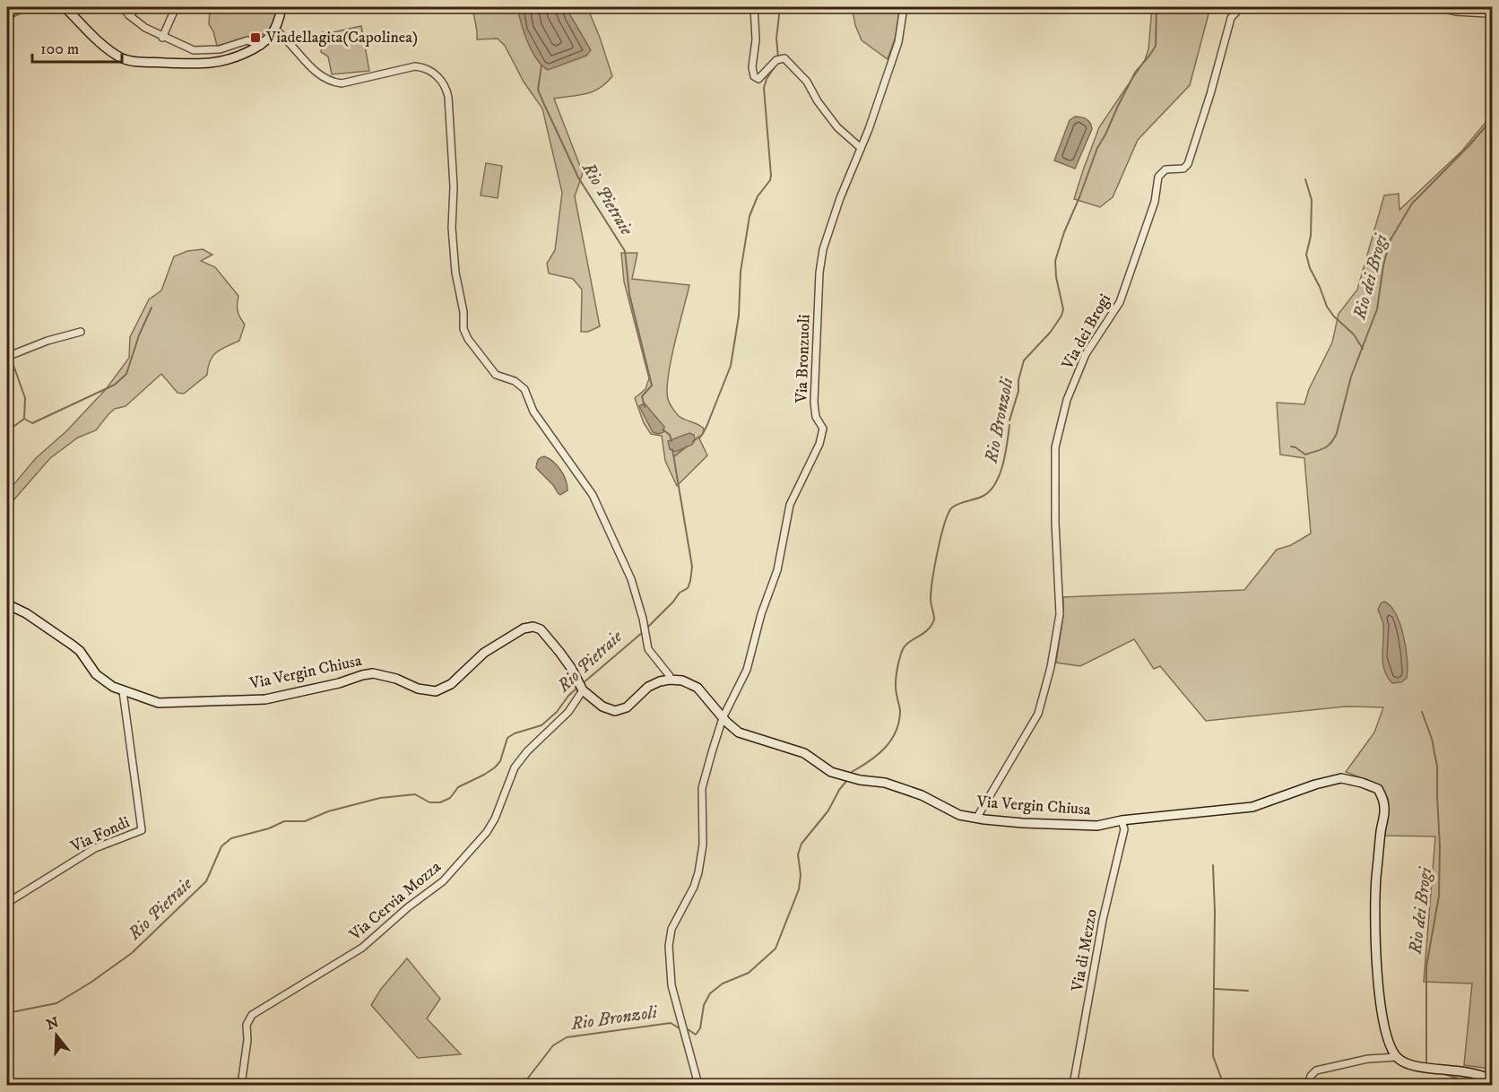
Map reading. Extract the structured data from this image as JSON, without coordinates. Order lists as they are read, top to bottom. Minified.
{"streets":{"street":["Via dei Brogi","Via Bronzuoli","Via Vergin Chiusa","Via Fondi","Via Cervia Mozza","Via di Mezzo"]},"crossings":[["Via dei Brogi","Via Vergin Chiusa"],["Via Bronzuoli","Via Vergin Chiusa"],["Via Vergin Chiusa","Via Fondi"],["Via Vergin Chiusa","Via Cervia Mozza"],["Via Vergin Chiusa","Via di Mezzo"]],"water":["Rio Pietraie","Rio dei Brogi","Rio Bronzoli"],"places":{"transit":["Viadellagita(Capolinea)"]},"scale_bar":"100 m","north":"top"}
